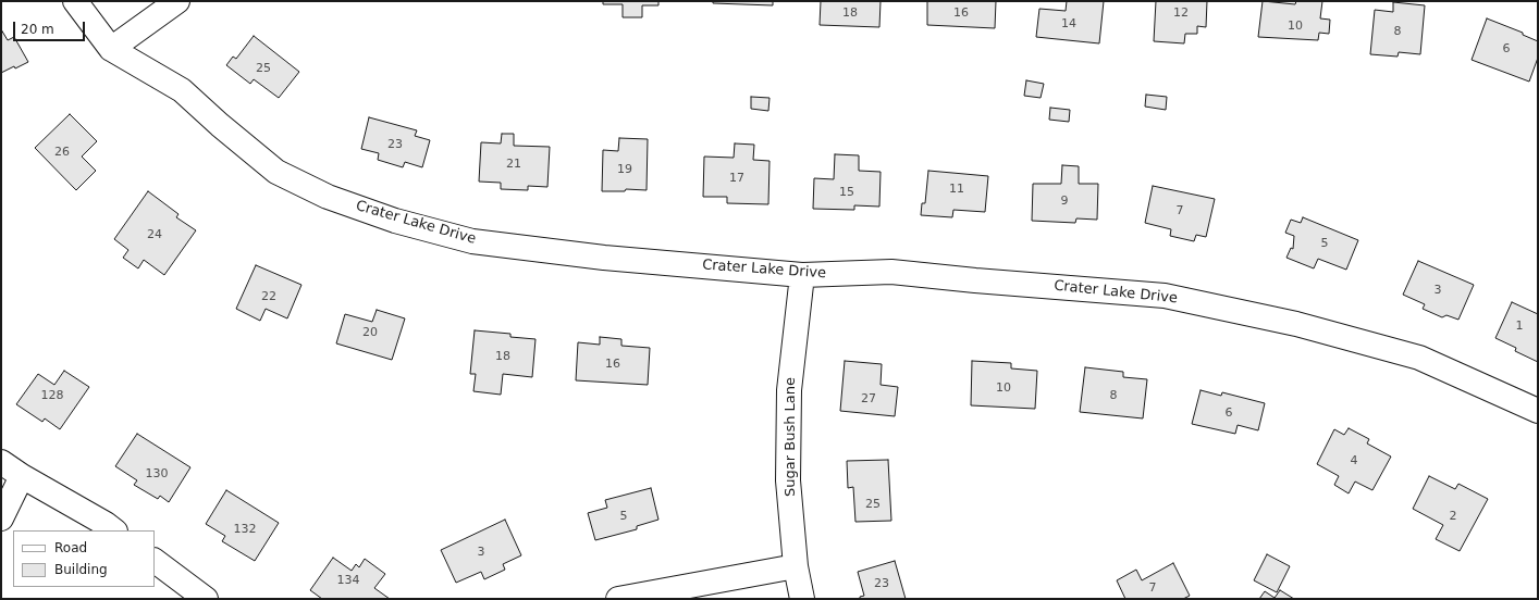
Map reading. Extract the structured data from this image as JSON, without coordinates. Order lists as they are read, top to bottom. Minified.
{"streets":{"street":["Crater Lake Drive","Sugar Bush Lane"]},"crossings":[["Crater Lake Drive","Sugar Bush Lane"]],"house_numbers":["18","16","12","14","10","8","6","25","23","26","21","19","17","11","15","9","7","24","5","3","22","1","20","18","16","10","128","8","27","6","4","130","25","5","2","132","3","134","23","7"],"legend":["Road","Building"],"scale_bar":"20 m"}
